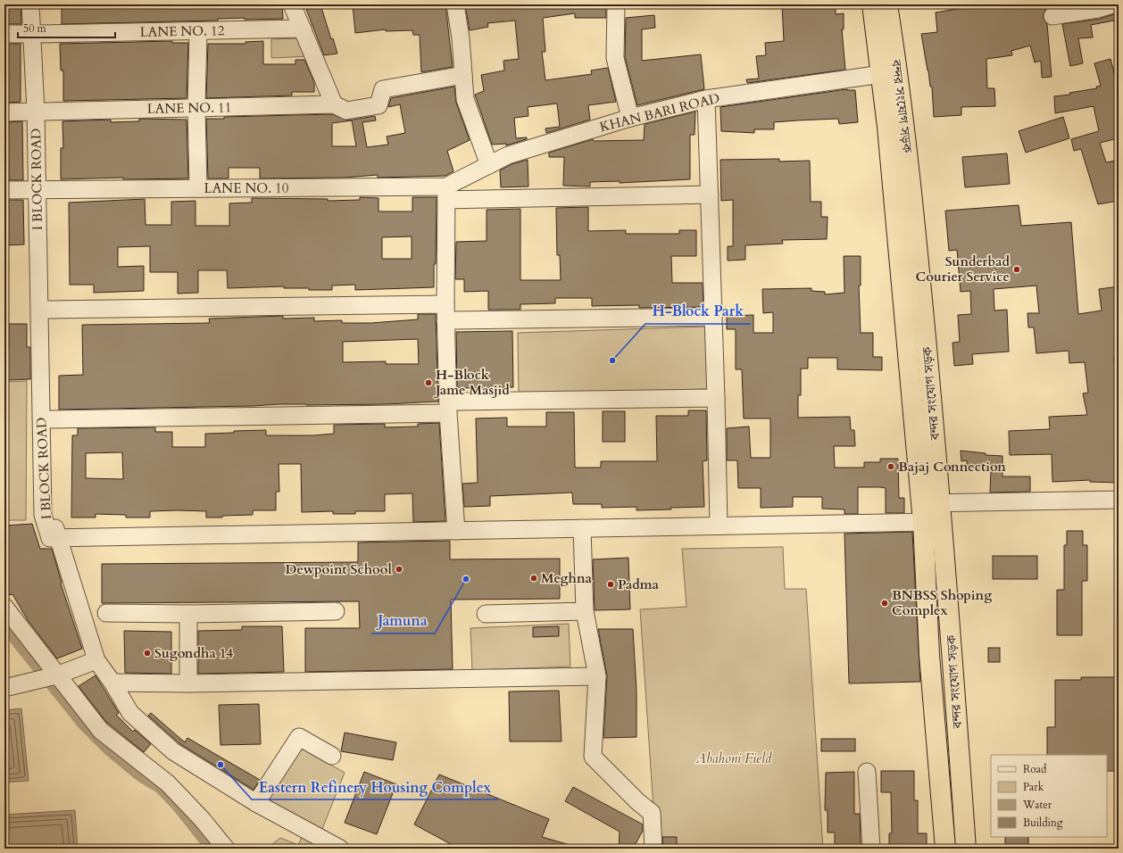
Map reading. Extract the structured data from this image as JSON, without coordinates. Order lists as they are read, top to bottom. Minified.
{"streets":{"highway":["বন্দর সংযোগ সড়ক"],"street":["LANE NO. 12","LANE NO. 11","KHAN BARI ROAD","I BLOCK ROAD","LANE NO. 10"]},"crossings":[["LANE NO. 12","I BLOCK ROAD"],["বন্দর সংযোগ সড়ক","KHAN BARI ROAD"],["LANE NO. 11","I BLOCK ROAD"],["KHAN BARI ROAD","LANE NO. 10"],["I BLOCK ROAD","LANE NO. 10"]],"parks":["Abahoni Field"],"places":["Sunderbad Courier Service","H-Block Park","H-Block Jame Masjid","Bajaj Connection","Dewpoint School","Meghna","Jamuna","Padma","BNBSS Shoping Complex","Sugondha 14","Eastern Refinery Housing Complex"],"legend":["Road","Park","Water","Building"],"scale_bar":"50 m"}
